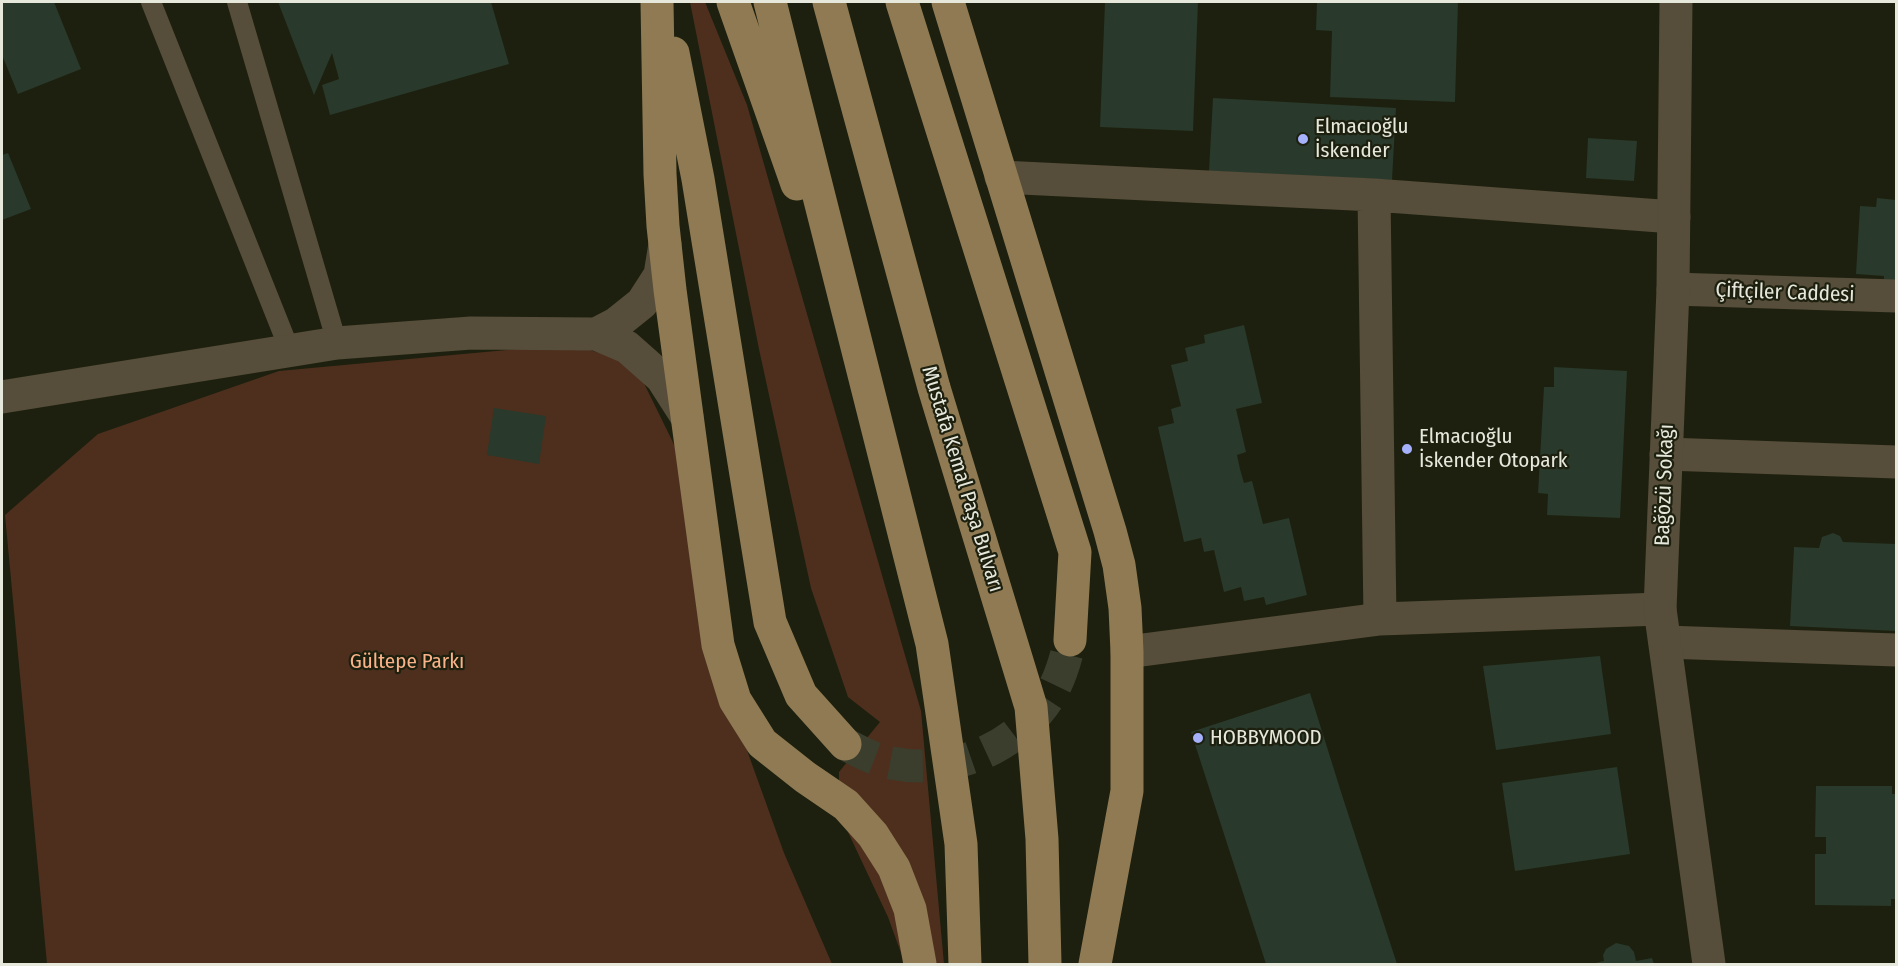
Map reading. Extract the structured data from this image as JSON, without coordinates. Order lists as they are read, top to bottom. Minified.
{"streets":{"main road":["Mustafa Kemal Paşa Bulvarı"],"street":["Çiftçiler Caddesi","Bağözü Sokağı"]},"crossings":[["Çiftçiler Caddesi","Bağözü Sokağı"]],"parks":["Gültepe Parkı"],"places":["Elmacıoğlu İskender","Elmacıoğlu İskender Otopark","HOBBYMOOD"]}
